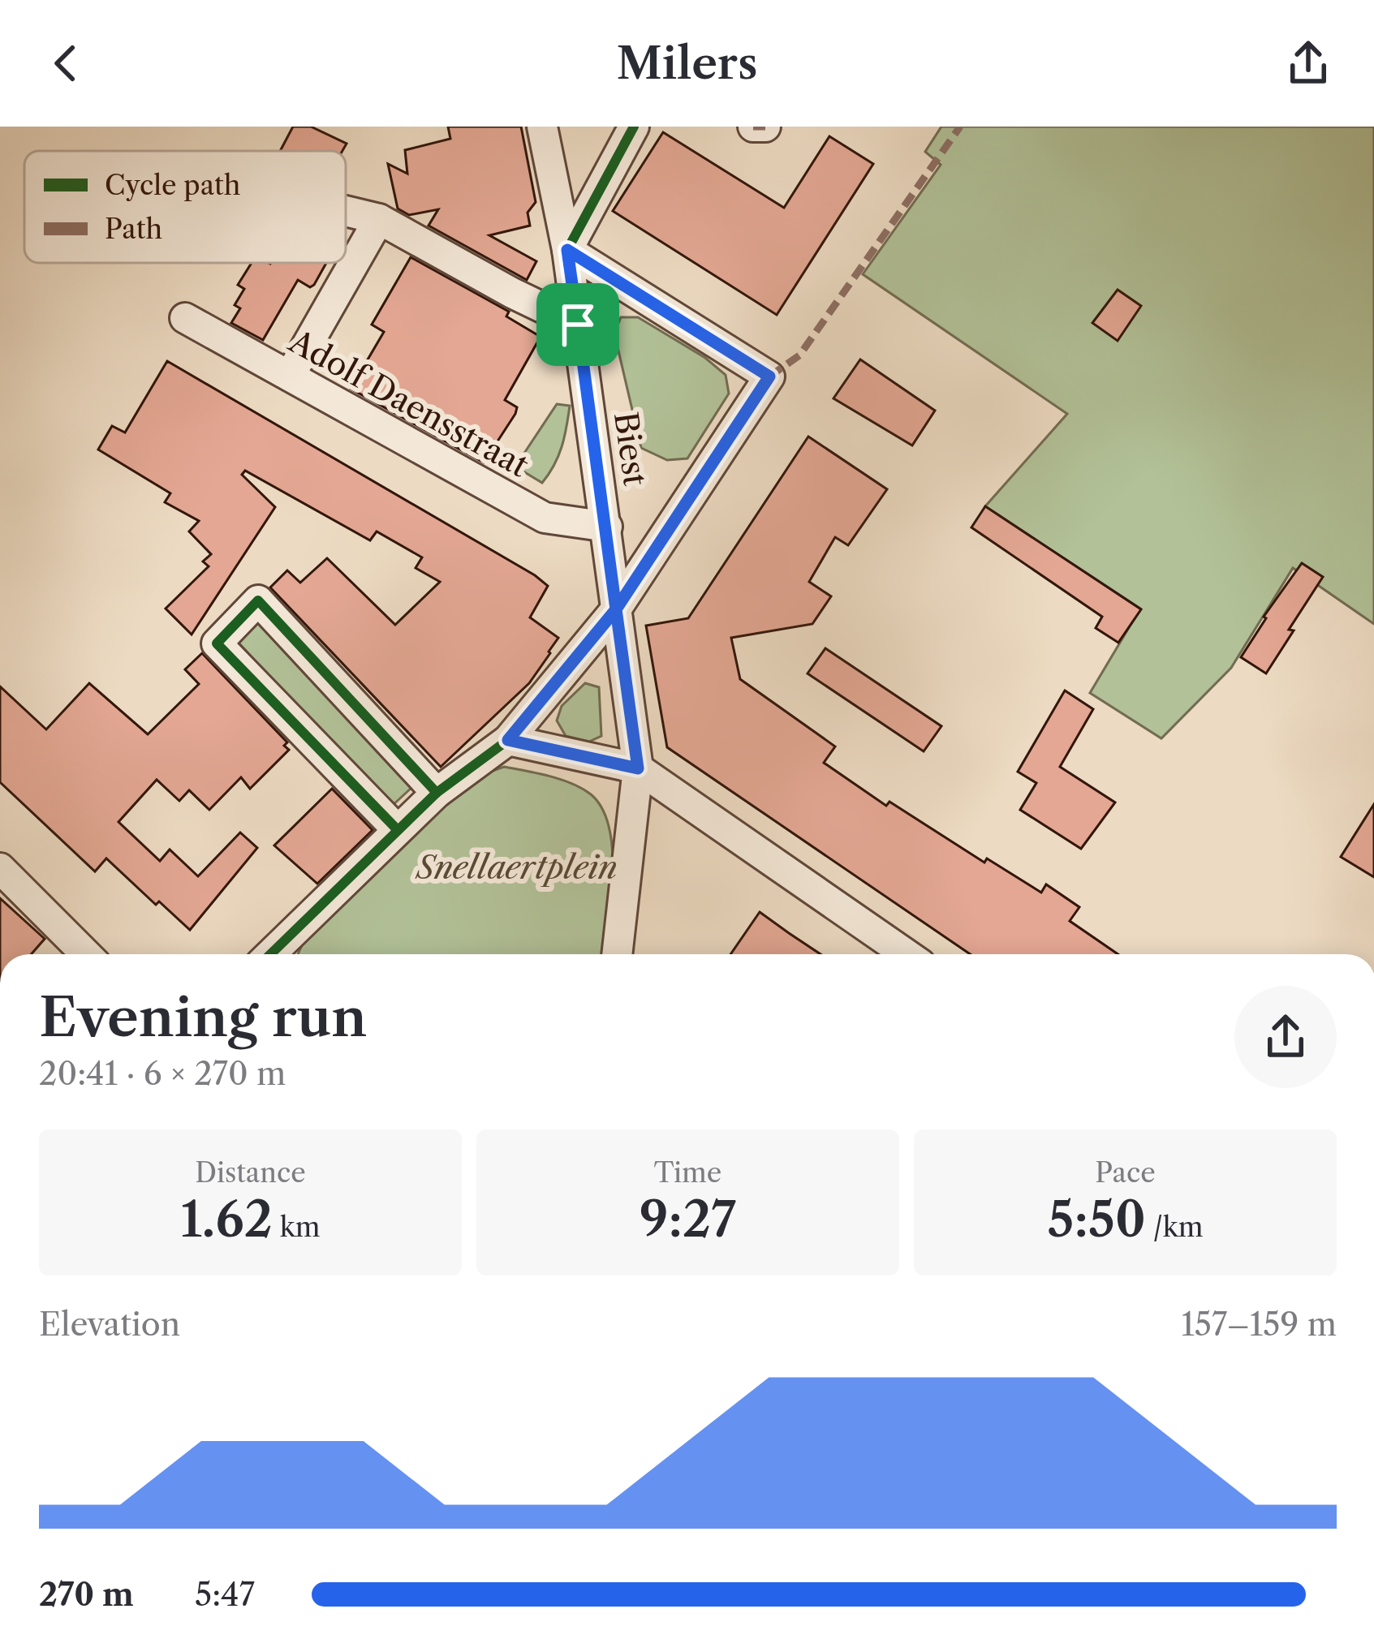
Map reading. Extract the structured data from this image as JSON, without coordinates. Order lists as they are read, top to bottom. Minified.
{"streets":{"street":["Adolf Daensstraat","Biest"]},"crossings":[["Adolf Daensstraat","Biest"]],"parks":["Snellaertplein"],"legend":["Cycle path","Path"],"page":{"header":"Milers","heading":["Evening run","20:41 · 6 × 270 m"],"stats":[["Distance","1.62 km"],["Time","9:27"],["Pace","5:50 /km"]],"chart":["Elevation","157–159 m"],"list":[{"name":"270 m","note":"5:47"}]}}
